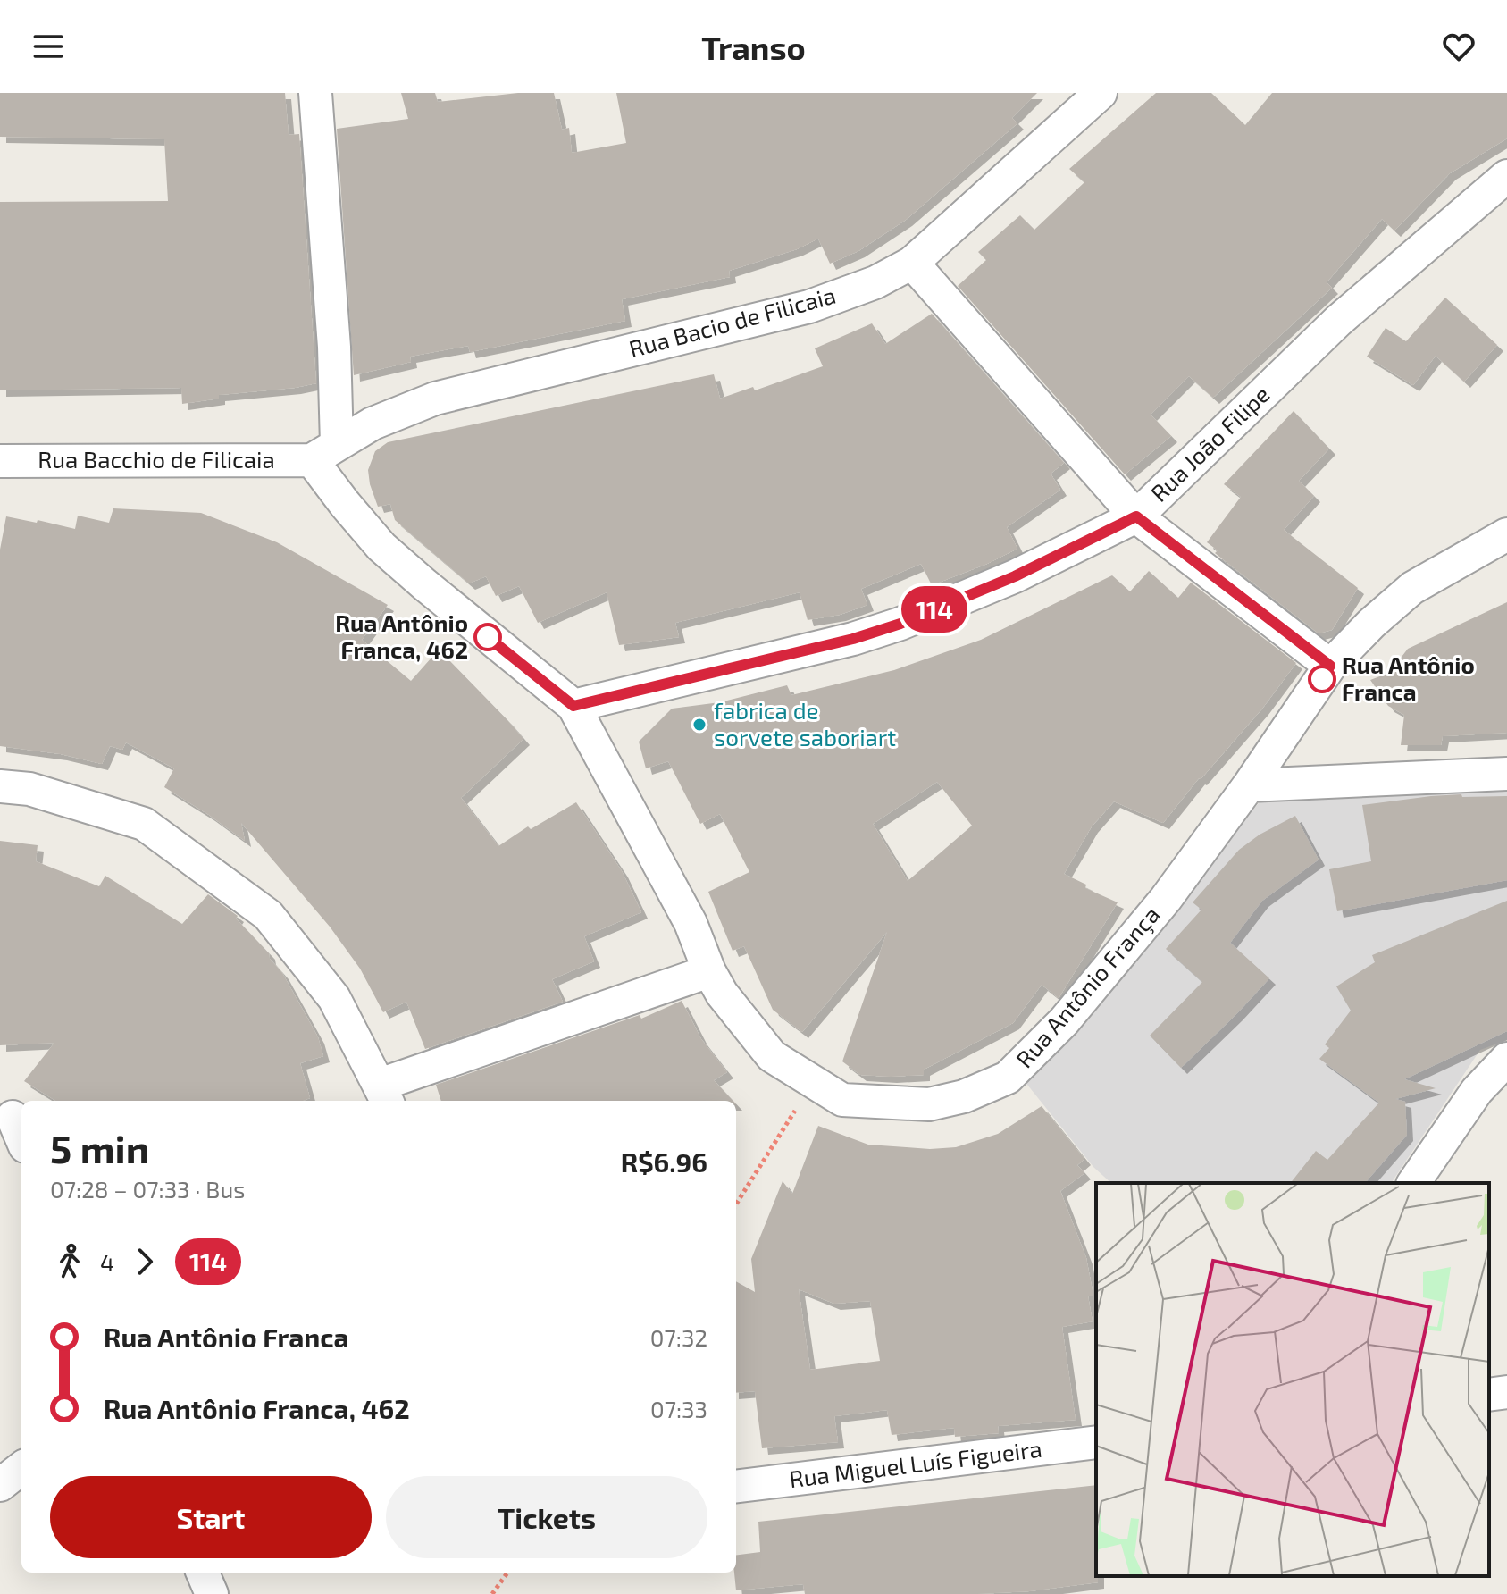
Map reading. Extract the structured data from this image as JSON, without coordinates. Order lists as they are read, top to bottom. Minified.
{"streets":{"street":["Rua Bacio de Filicaia","Rua João Filipe","Rua Bacchio de Filicaia","Rua Antônio França","Rua Miguel Luís Figueira"]},"crossings":[["Rua Bacio de Filicaia","Rua Bacchio de Filicaia"],["Rua Bacio de Filicaia","Rua Antônio França"],["Rua João Filipe","Rua Antônio França"],["Rua Bacchio de Filicaia","Rua Antônio França"]],"places":["Rua Antônio Franca, 462","Rua Antônio Franca","fabrica de sorvete saboriart"],"lines":["bus line 114"],"page":{"header":"Transo","on_map":"114","heading":["5 min","07:28 – 07:33 · Bus","R$6.96"],"legs":["4","114"],"list":[{"name":"Rua Antônio Franca","value":"07:32"},{"name":"Rua Antônio Franca, 462","value":"07:33"}],"buttons":["Start","Tickets"]}}
